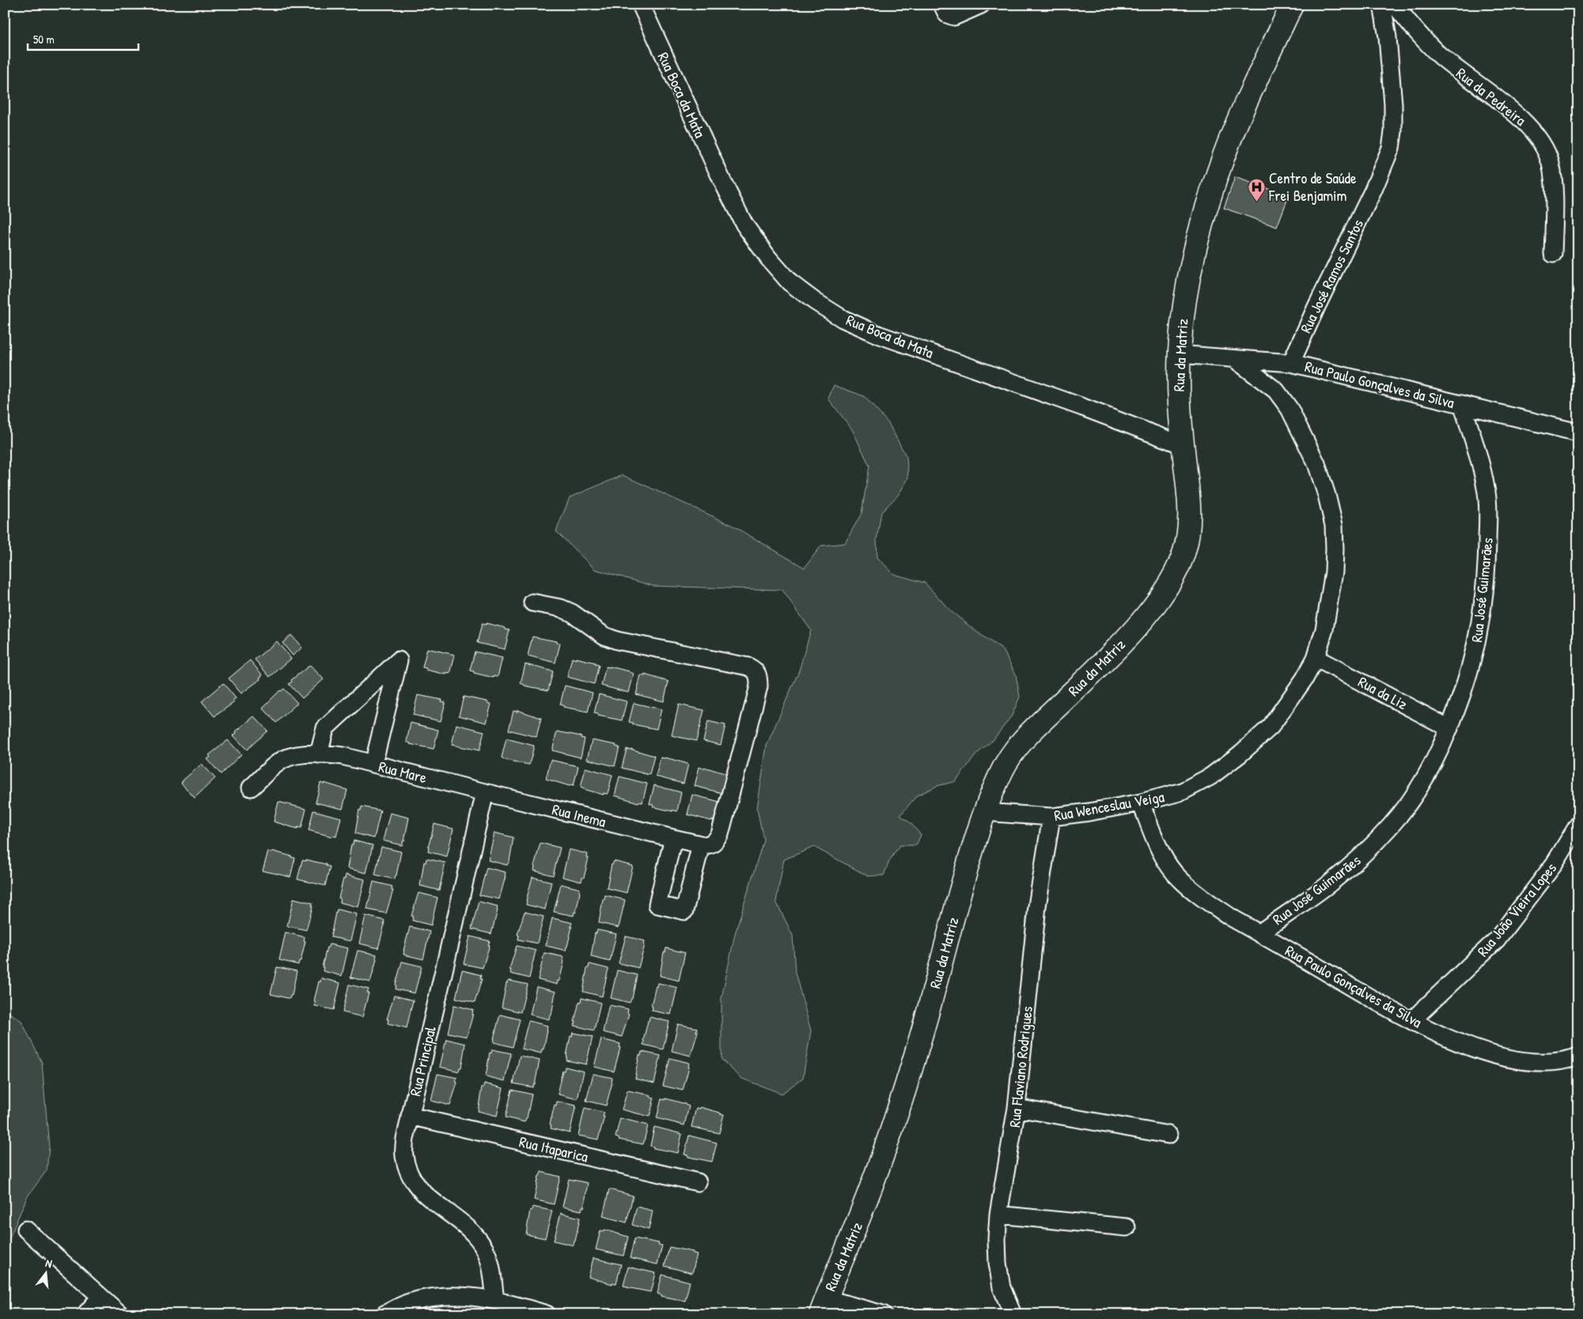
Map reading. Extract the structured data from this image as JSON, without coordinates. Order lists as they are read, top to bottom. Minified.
{"streets":{"main road":["Rua da Matriz"],"street":["Rua Boca da Mata","Rua da Pedreira","Rua José Ramos Santos","Rua Paulo Gonçalves da Silva","Rua José Guimarães","Rua da Liz","Rua Mare","Rua Wenceslau Veiga","Rua Inema","Rua João Vieira Lopes","Rua Principal","Rua Flaviano Rodrigues","Rua Itaparica"]},"crossings":[["Rua Boca da Mata","Rua da Matriz"],["Rua José Ramos Santos","Rua Paulo Gonçalves da Silva"],["Rua da Matriz","Rua Paulo Gonçalves da Silva"],["Rua da Matriz","Rua Wenceslau Veiga"],["Rua Paulo Gonçalves da Silva","Rua José Guimarães"],["Rua Paulo Gonçalves da Silva","Rua Wenceslau Veiga"],["Rua Paulo Gonçalves da Silva","Rua João Vieira Lopes"],["Rua José Guimarães","Rua da Liz"],["Rua da Liz","Rua Wenceslau Veiga"],["Rua Mare","Rua Inema"],["Rua Mare","Rua Principal"],["Rua Wenceslau Veiga","Rua Flaviano Rodrigues"],["Rua Inema","Rua Principal"],["Rua Principal","Rua Itaparica"]],"places":{"hospital":["Centro de Saúde Frei Benjamim"]},"scale_bar":"50 m","north":"top"}
